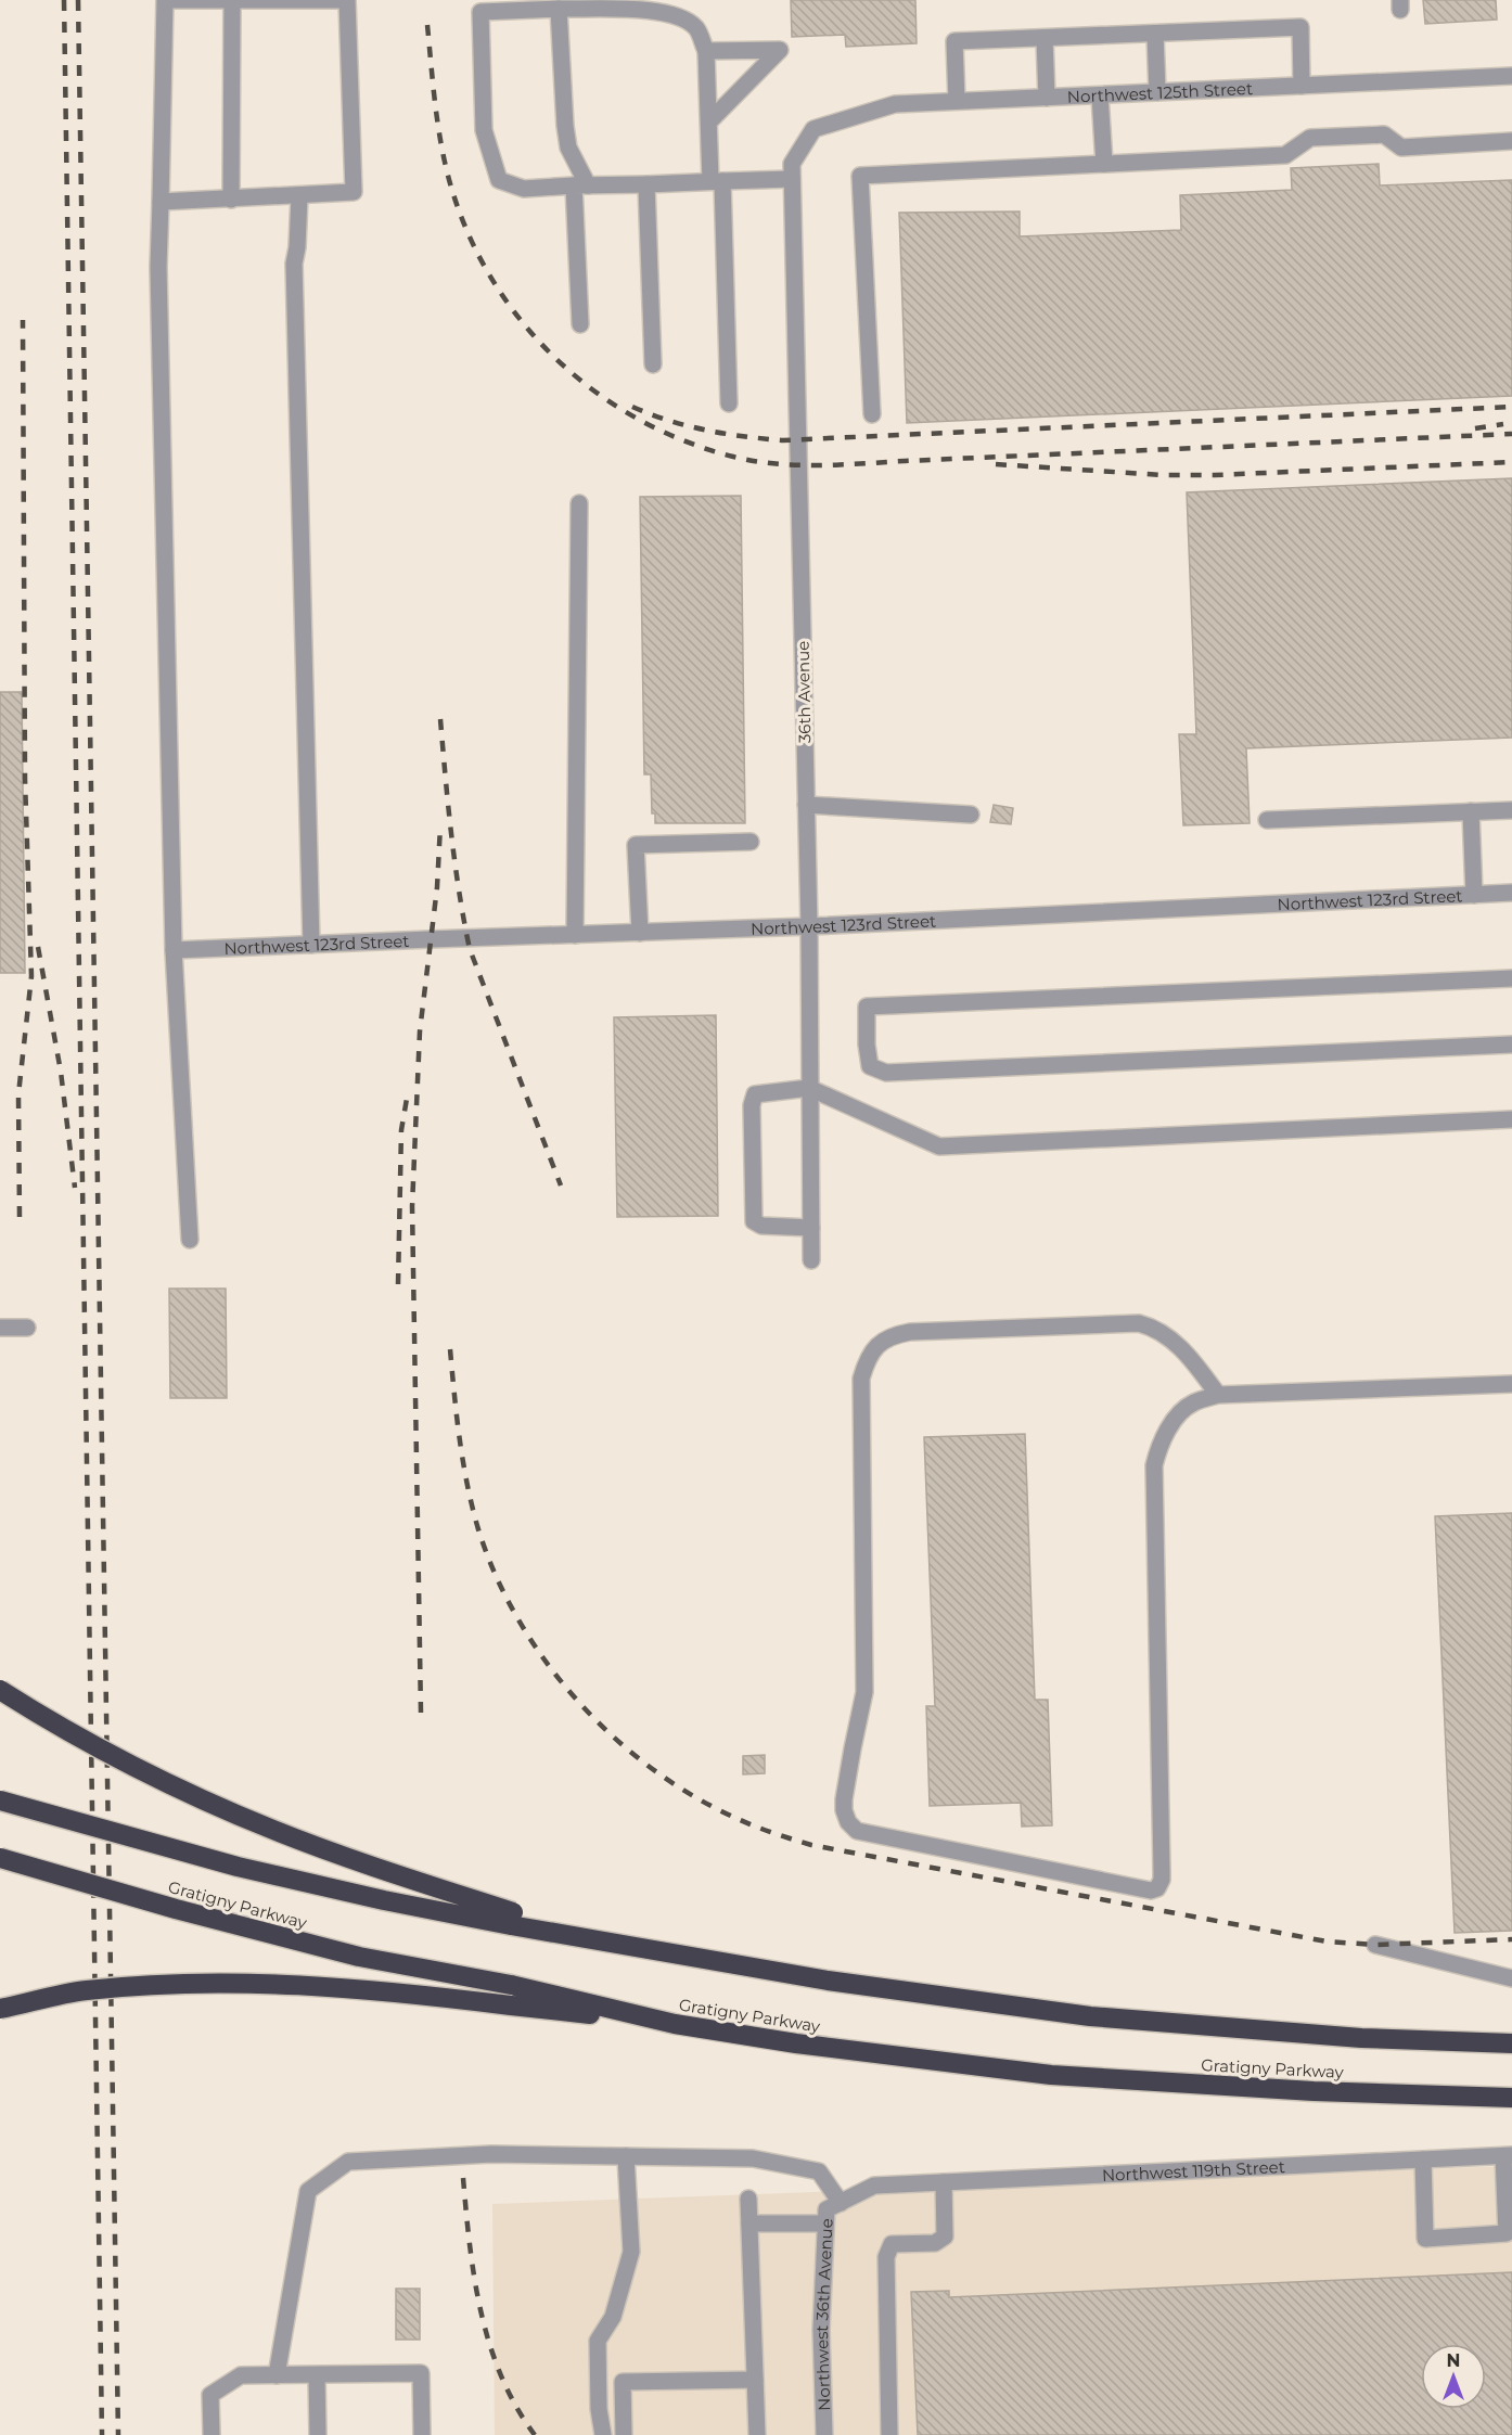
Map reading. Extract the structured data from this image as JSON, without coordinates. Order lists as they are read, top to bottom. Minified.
{"streets":{"highway":["Gratigny Parkway"],"street":["Northwest 125th Street","36th Avenue","Northwest 123rd Street","Northwest 119th Street","Northwest 36th Avenue"]},"crossings":[["Northwest 125th Street","36th Avenue"],["36th Avenue","Northwest 123rd Street"],["Northwest 119th Street","Northwest 36th Avenue"]],"north":"top"}
